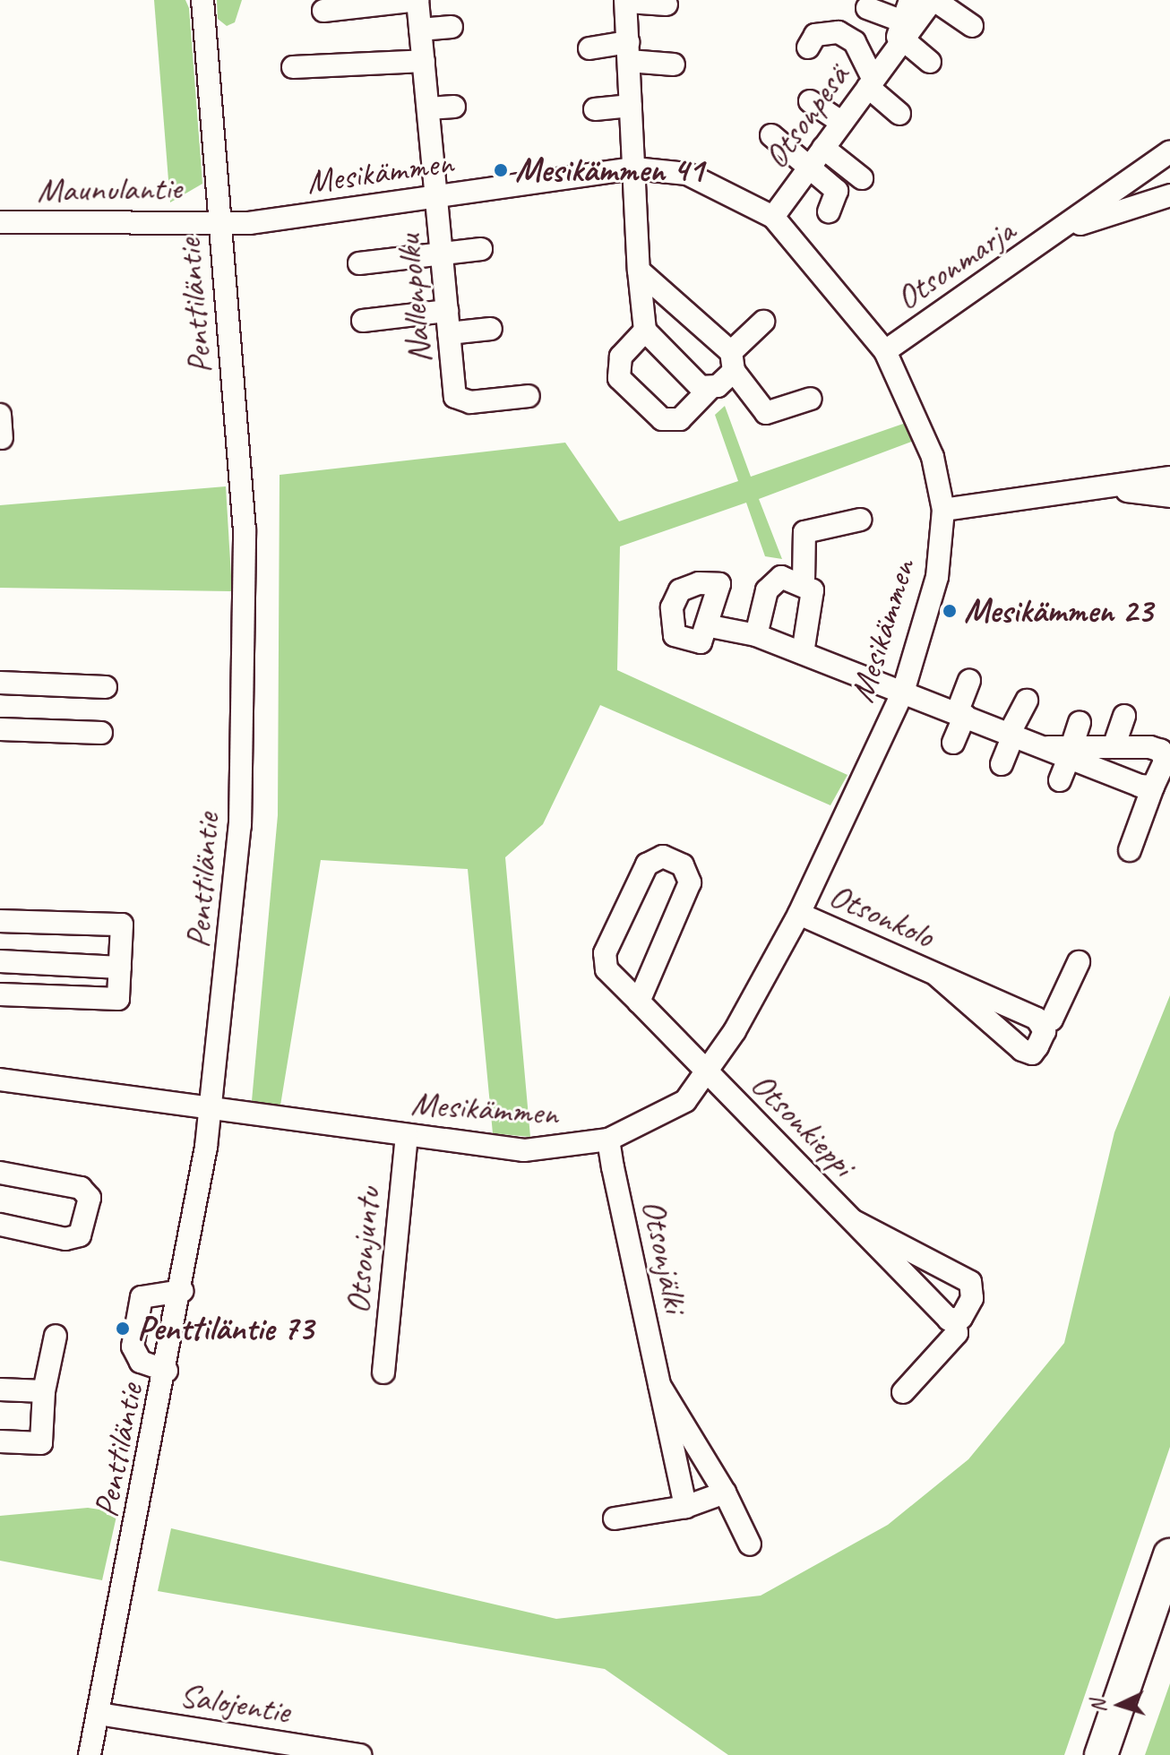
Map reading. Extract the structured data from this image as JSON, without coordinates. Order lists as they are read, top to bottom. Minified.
{"streets":{"street":["Otsonpesä","Mesikämmen","Maunulantie","Otsonmarja","Nallenpolku","Penttiläntie","Otsonkolo","Otsonkieppi","Otsonjuntu","Otsonjälki","Salojentie"]},"crossings":[["Otsonpesä","Mesikämmen"],["Mesikämmen","Maunulantie"],["Mesikämmen","Otsonmarja"],["Mesikämmen","Nallenpolku"],["Mesikämmen","Penttiläntie"],["Mesikämmen","Otsonkolo"],["Mesikämmen","Otsonkieppi"],["Mesikämmen","Otsonjuntu"],["Mesikämmen","Otsonjälki"],["Maunulantie","Penttiläntie"],["Penttiläntie","Salojentie"]],"places":["Mesikämmen 41","Mesikämmen 23","Penttiläntie 73"],"north":"left"}
